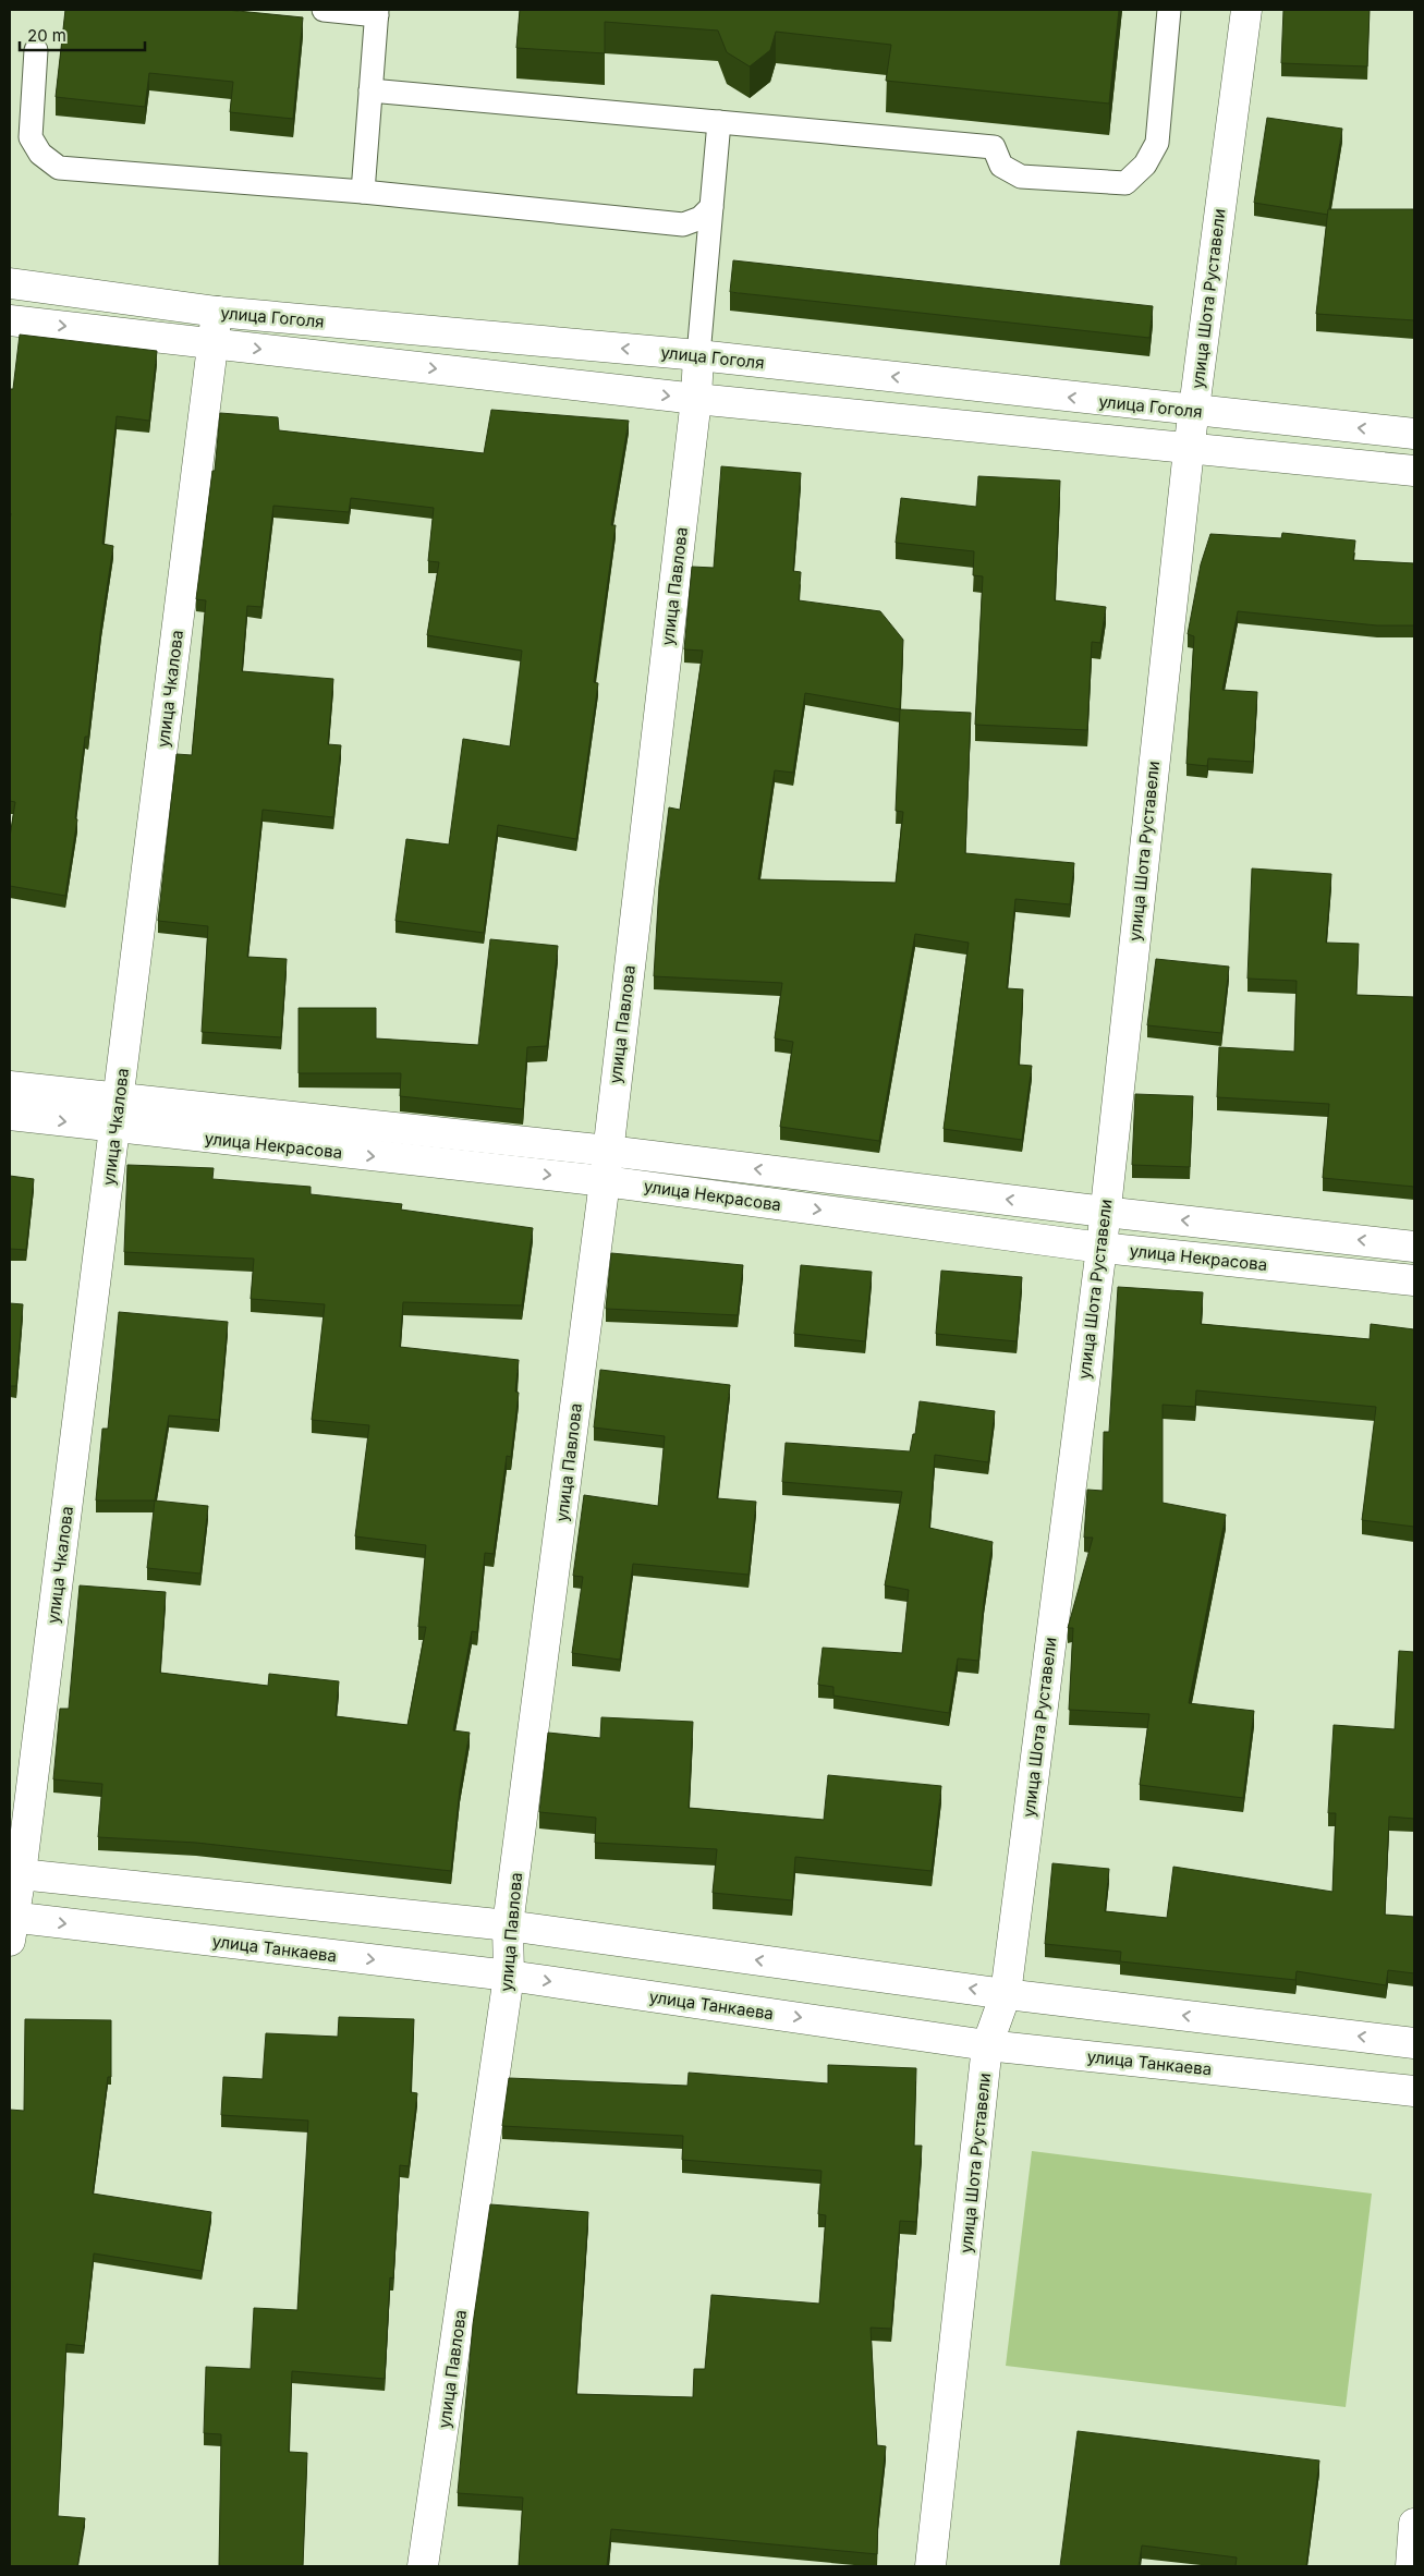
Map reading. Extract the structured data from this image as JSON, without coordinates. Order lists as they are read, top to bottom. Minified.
{"streets":{"street":["улица Шота Руставели","улица Гоголя","улица Павлова","улица Чкалова","улица Некрасова","улица Танкаева"]},"crossings":[["улица Шота Руставели","улица Гоголя"],["улица Шота Руставели","улица Некрасова"],["улица Шота Руставели","улица Танкаева"],["улица Гоголя","улица Павлова"],["улица Гоголя","улица Чкалова"],["улица Павлова","улица Некрасова"],["улица Павлова","улица Танкаева"],["улица Чкалова","улица Некрасова"],["улица Чкалова","улица Танкаева"]],"scale_bar":"20 m"}
